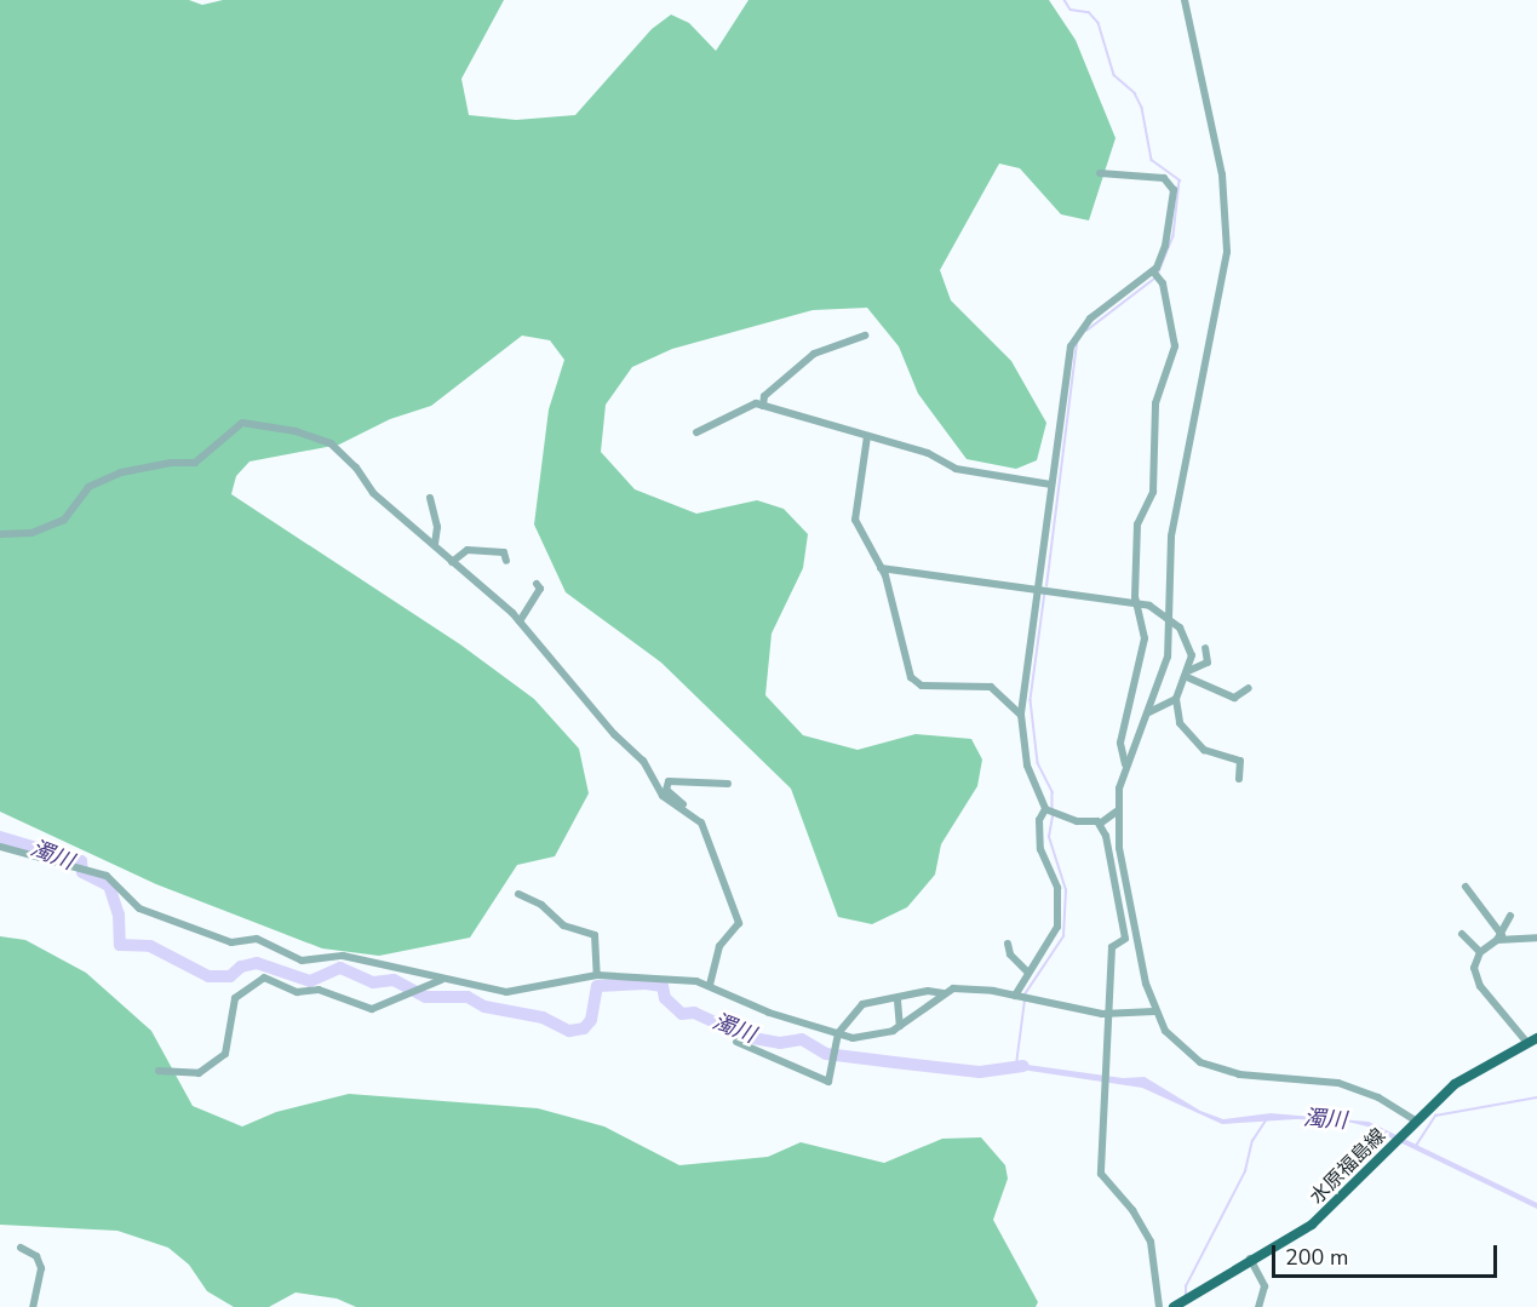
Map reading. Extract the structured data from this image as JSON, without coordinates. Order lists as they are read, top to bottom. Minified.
{"streets":{"main road":["水原福島線"]},"water":["濁川"],"scale_bar":"200 m"}
